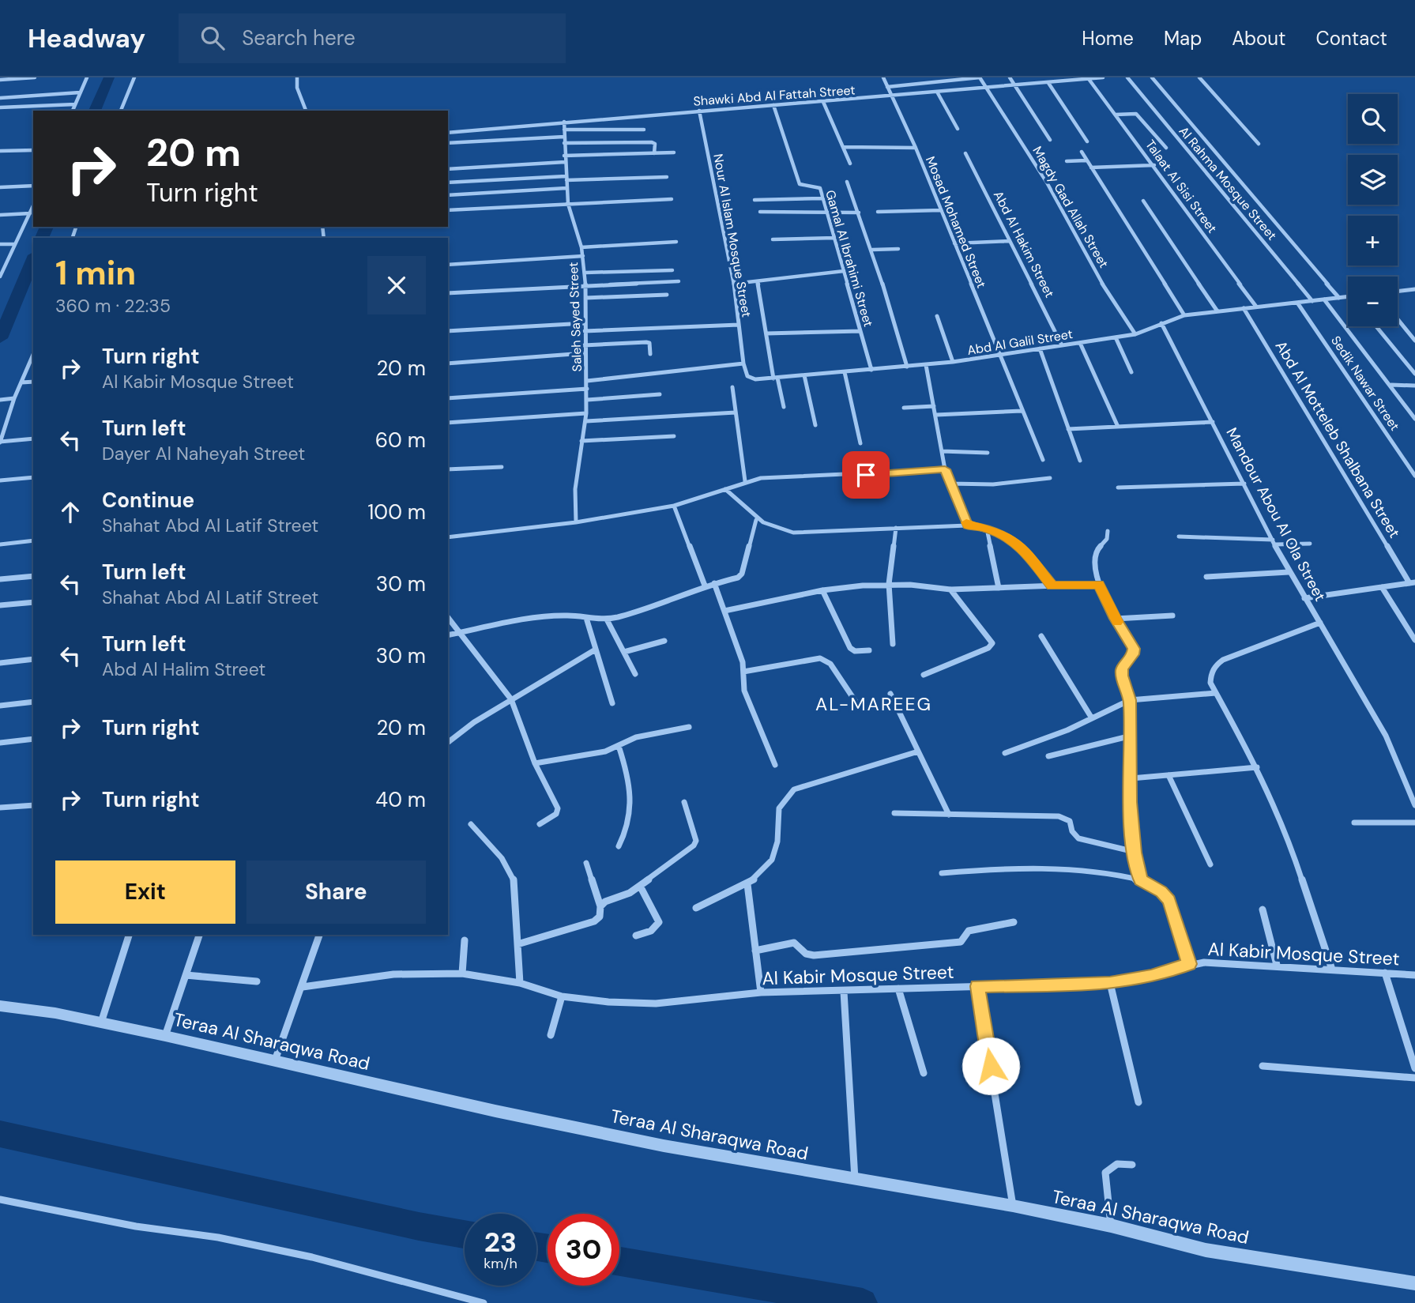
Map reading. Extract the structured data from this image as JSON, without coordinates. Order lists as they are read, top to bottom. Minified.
{"streets":{"street":["Shawki Abd Al Fattah Street","Al Rahma Mosque Street","Talaat Al Sisi Street","Magdy Gad Allah Street","Mosad Mohamed Street","Nour Al Islam Mosque Street","Abd Al Hakim Street","Gamal Al Ibrahimi Street","Saleh Sayed Street","Abd Al Galil Street","Sedik Nawar Street","Abd Al Motteleb Shalbana Street","Mandour Abou Al Ola Street","Al Kabir Mosque Street","Teraa Al Sharaqwa Road"]},"crossings":[["Shawki Abd Al Fattah Street","Talaat Al Sisi Street"],["Shawki Abd Al Fattah Street","Magdy Gad Allah Street"],["Shawki Abd Al Fattah Street","Mosad Mohamed Street"],["Shawki Abd Al Fattah Street","Nour Al Islam Mosque Street"],["Shawki Abd Al Fattah Street","Gamal Al Ibrahimi Street"],["Shawki Abd Al Fattah Street","Saleh Sayed Street"],["Magdy Gad Allah Street","Abd Al Galil Street"],["Mosad Mohamed Street","Abd Al Galil Street"],["Nour Al Islam Mosque Street","Abd Al Galil Street"],["Abd Al Hakim Street","Abd Al Galil Street"],["Gamal Al Ibrahimi Street","Abd Al Galil Street"]],"districts":["AL-MAREEG"],"page":{"header":"Headway","search":"Search here","nav":["Home","Map","About","Contact"],"map_buttons":["+","−"],"turn":["20 m","Turn right"],"heading":["1 min","360 m · 22:35"],"list":[{"name":"Turn right","note":"Al Kabir Mosque Street","value":"20 m"},{"name":"Turn left","note":"Dayer Al Naheyah Street","value":"60 m"},{"name":"Continue","note":"Shahat Abd Al Latif Street","value":"100 m"},{"name":"Turn left","note":"Shahat Abd Al Latif Street","value":"30 m"},{"name":"Turn left","note":"Abd Al Halim Street","value":"30 m"},{"name":"Turn right","value":"20 m"},{"name":"Turn right","value":"40 m"}],"buttons":["Exit","Share"],"speed":"23 km/h","limit":"30"}}
